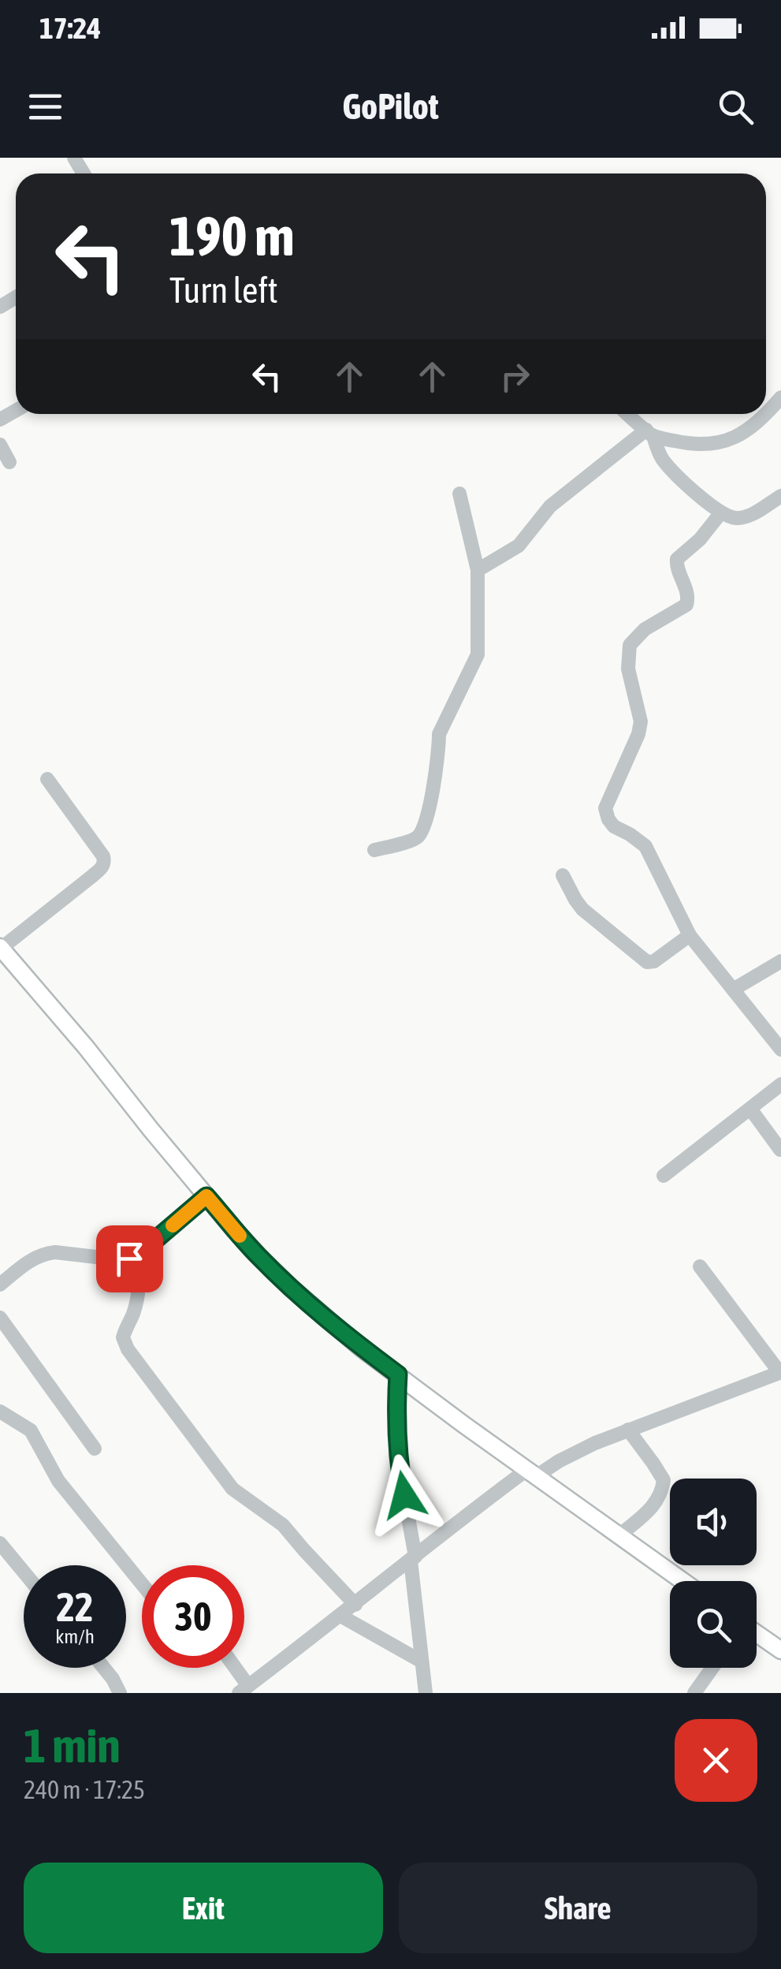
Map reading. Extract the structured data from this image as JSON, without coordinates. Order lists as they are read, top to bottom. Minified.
{"page":{"status":"17:24","header":"GoPilot","turn":["190 m","Turn left"],"speed":"22 km/h","limit":"30","heading":["1 min","240 m · 17:25"],"buttons":["Exit","Share"]}}
